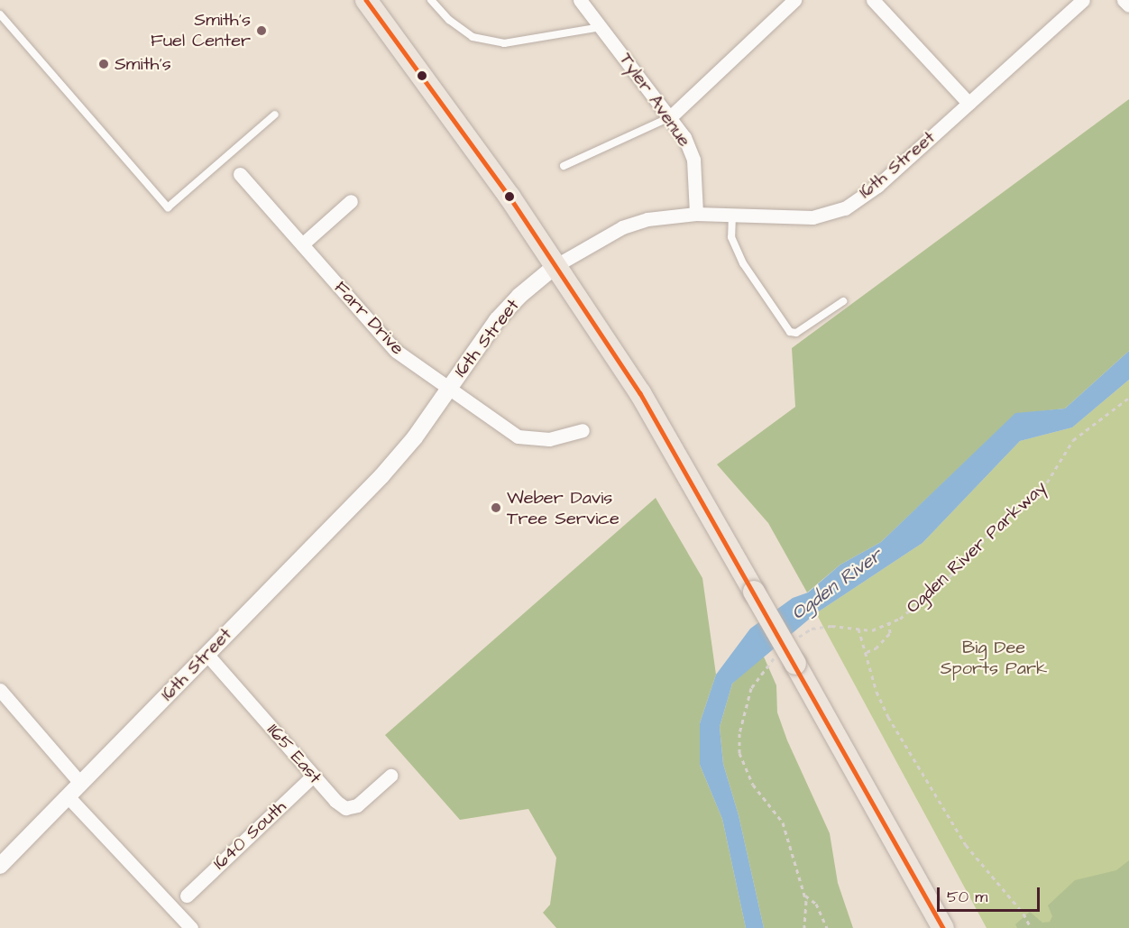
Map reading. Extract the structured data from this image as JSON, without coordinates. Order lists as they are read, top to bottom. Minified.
{"streets":{"street":["Tyler Avenue","16th Street","Farr Drive","1165 East","1640 South"],"path":["Ogden River Parkway"]},"crossings":[["Tyler Avenue","16th Street"],["16th Street","Farr Drive"],["16th Street","1165 East"],["1165 East","1640 South"]],"water":["Ogden River"],"parks":["Big Dee Sports Park"],"places":["Smith's Fuel Center","Smith's","Weber Davis Tree Service"],"scale_bar":"50 m"}
